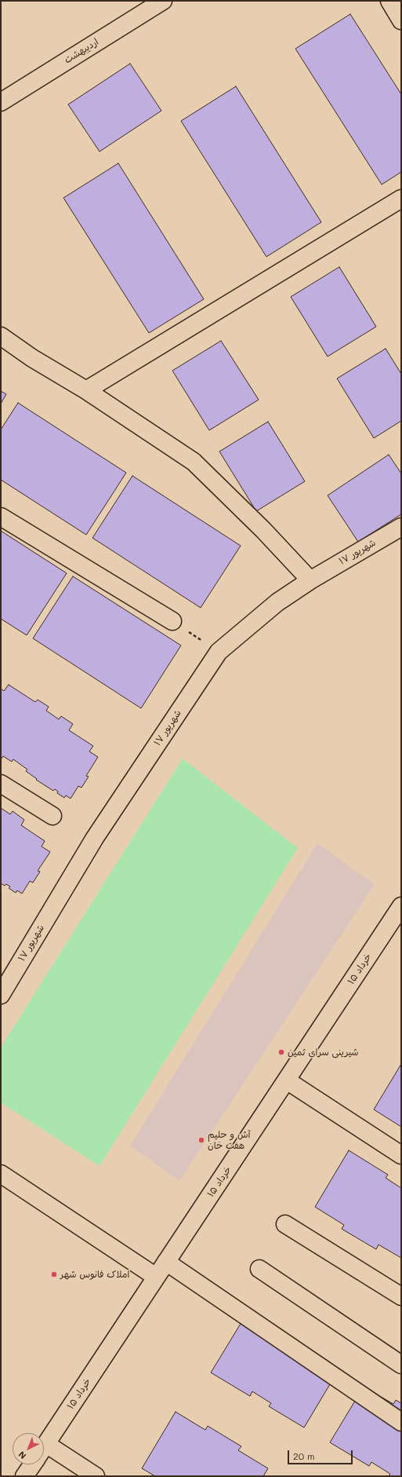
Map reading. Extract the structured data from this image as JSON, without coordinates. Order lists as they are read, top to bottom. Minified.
{"streets":{"street":["اردیبهشت","۱۷ شهریور","۱۵ خرداد"]},"places":["شیرینی سرای ثمین","آش و حلیم هفت خان","املاک فانوس شهر"],"scale_bar":"20 m","north":"bottom left"}
